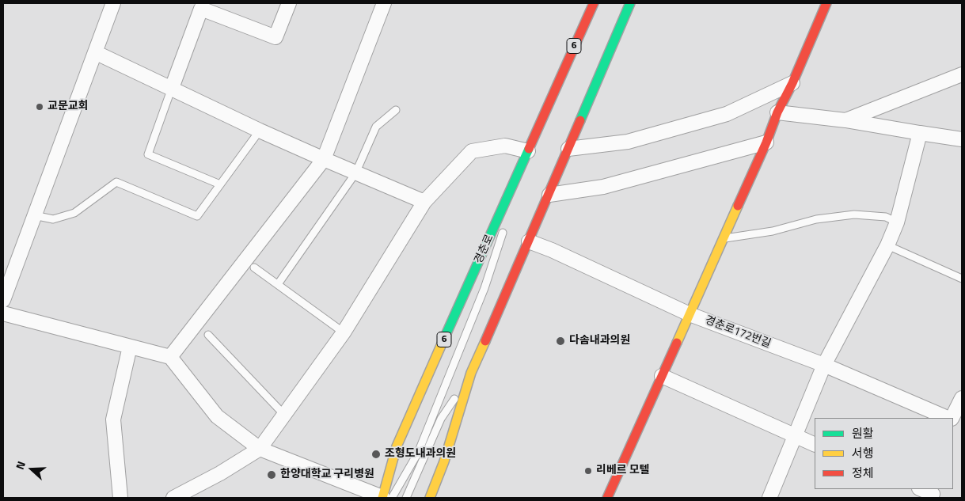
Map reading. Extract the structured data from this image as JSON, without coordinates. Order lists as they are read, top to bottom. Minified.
{"streets":{"main road":["6","경춘로"],"street":["경춘로172번길"]},"places":["교문교회","다솜내과의원","조형도내과의원","리베르 모텔","한양대학교 구리병원"],"legend":["원활","서행","정체"],"north":"left"}
